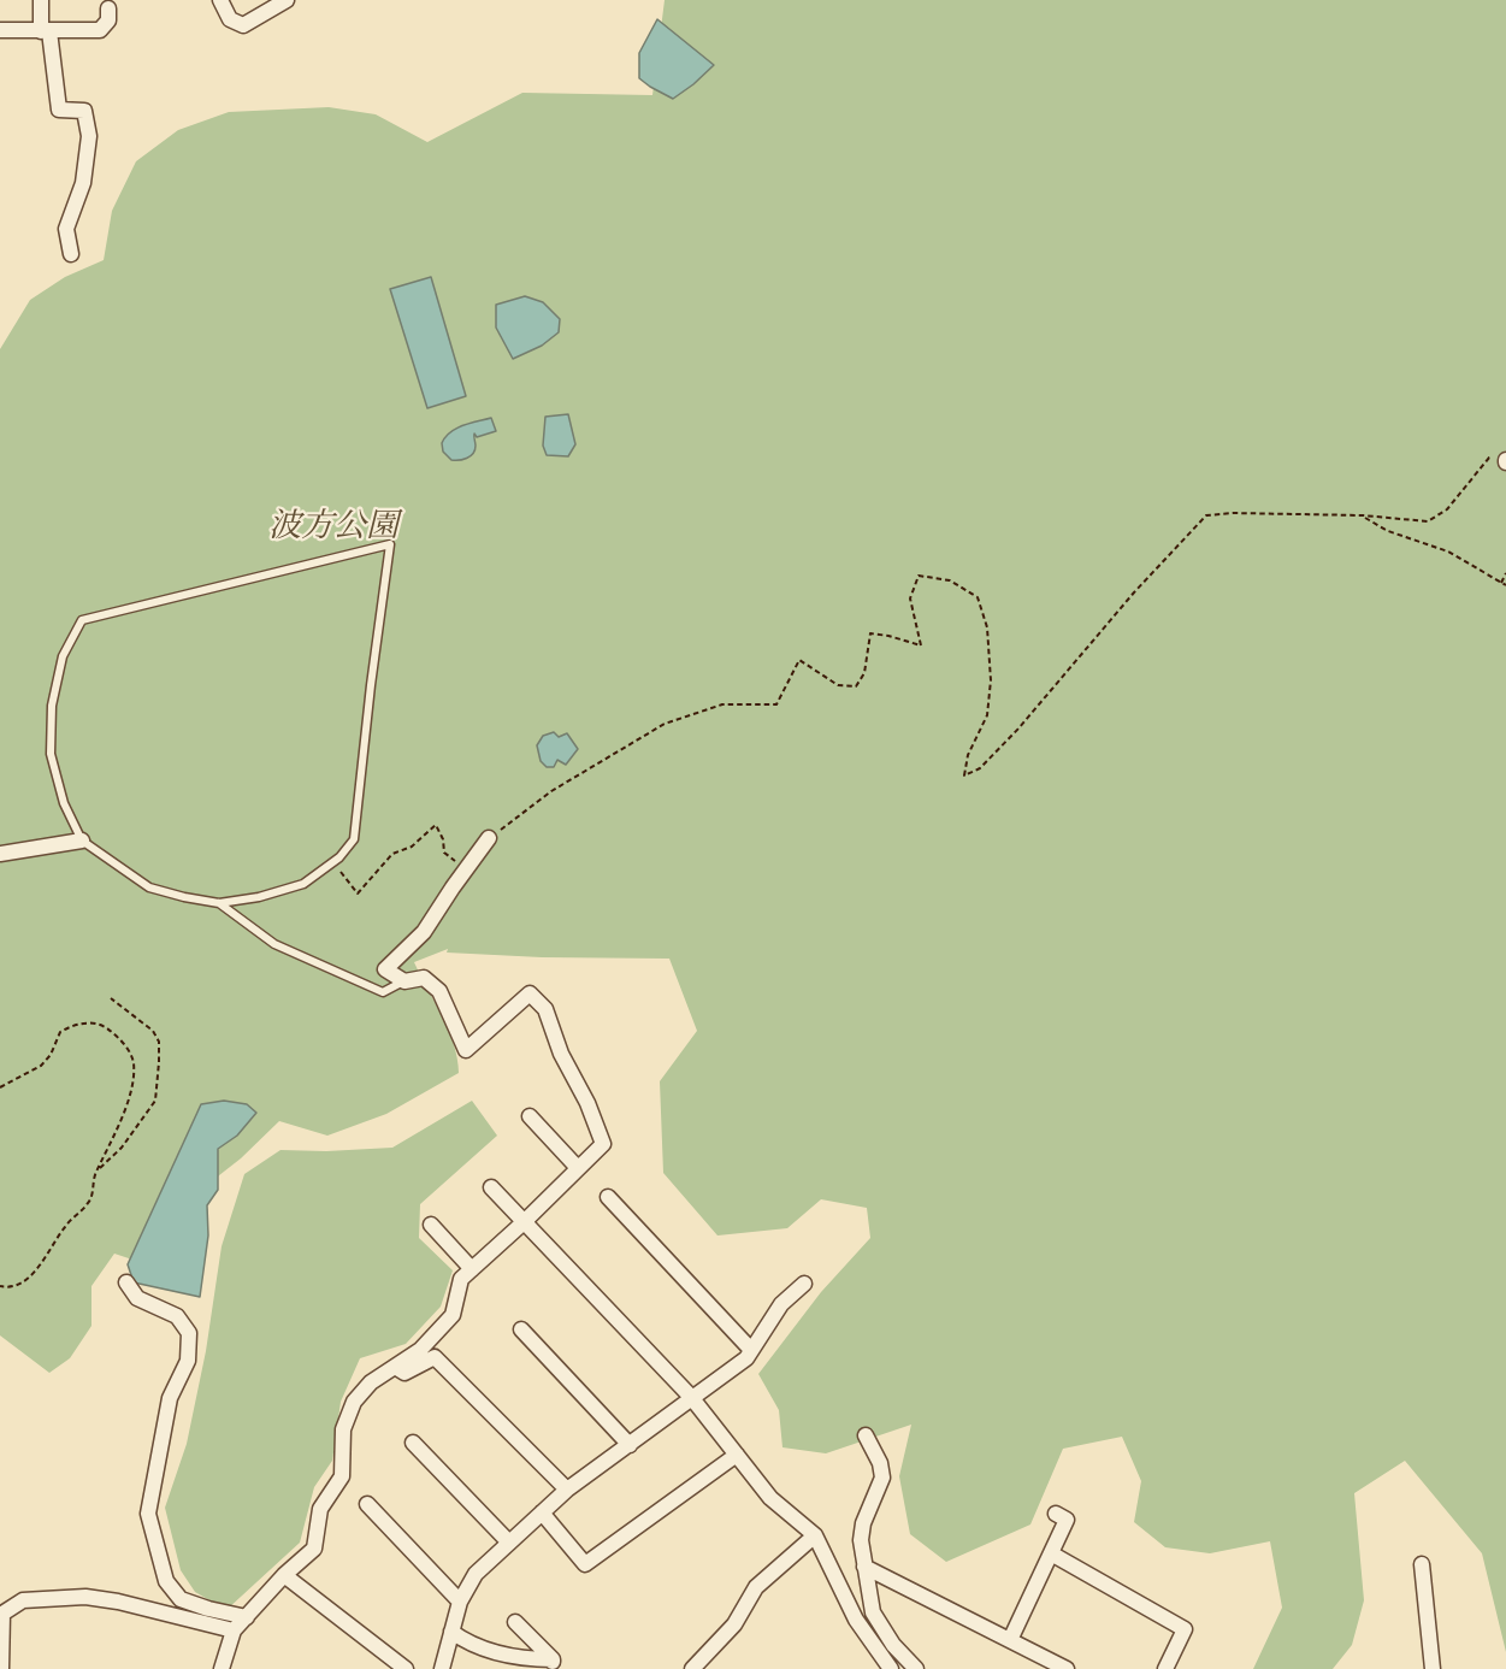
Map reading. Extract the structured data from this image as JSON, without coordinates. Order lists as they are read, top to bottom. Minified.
{"parks":["波方公園"]}
